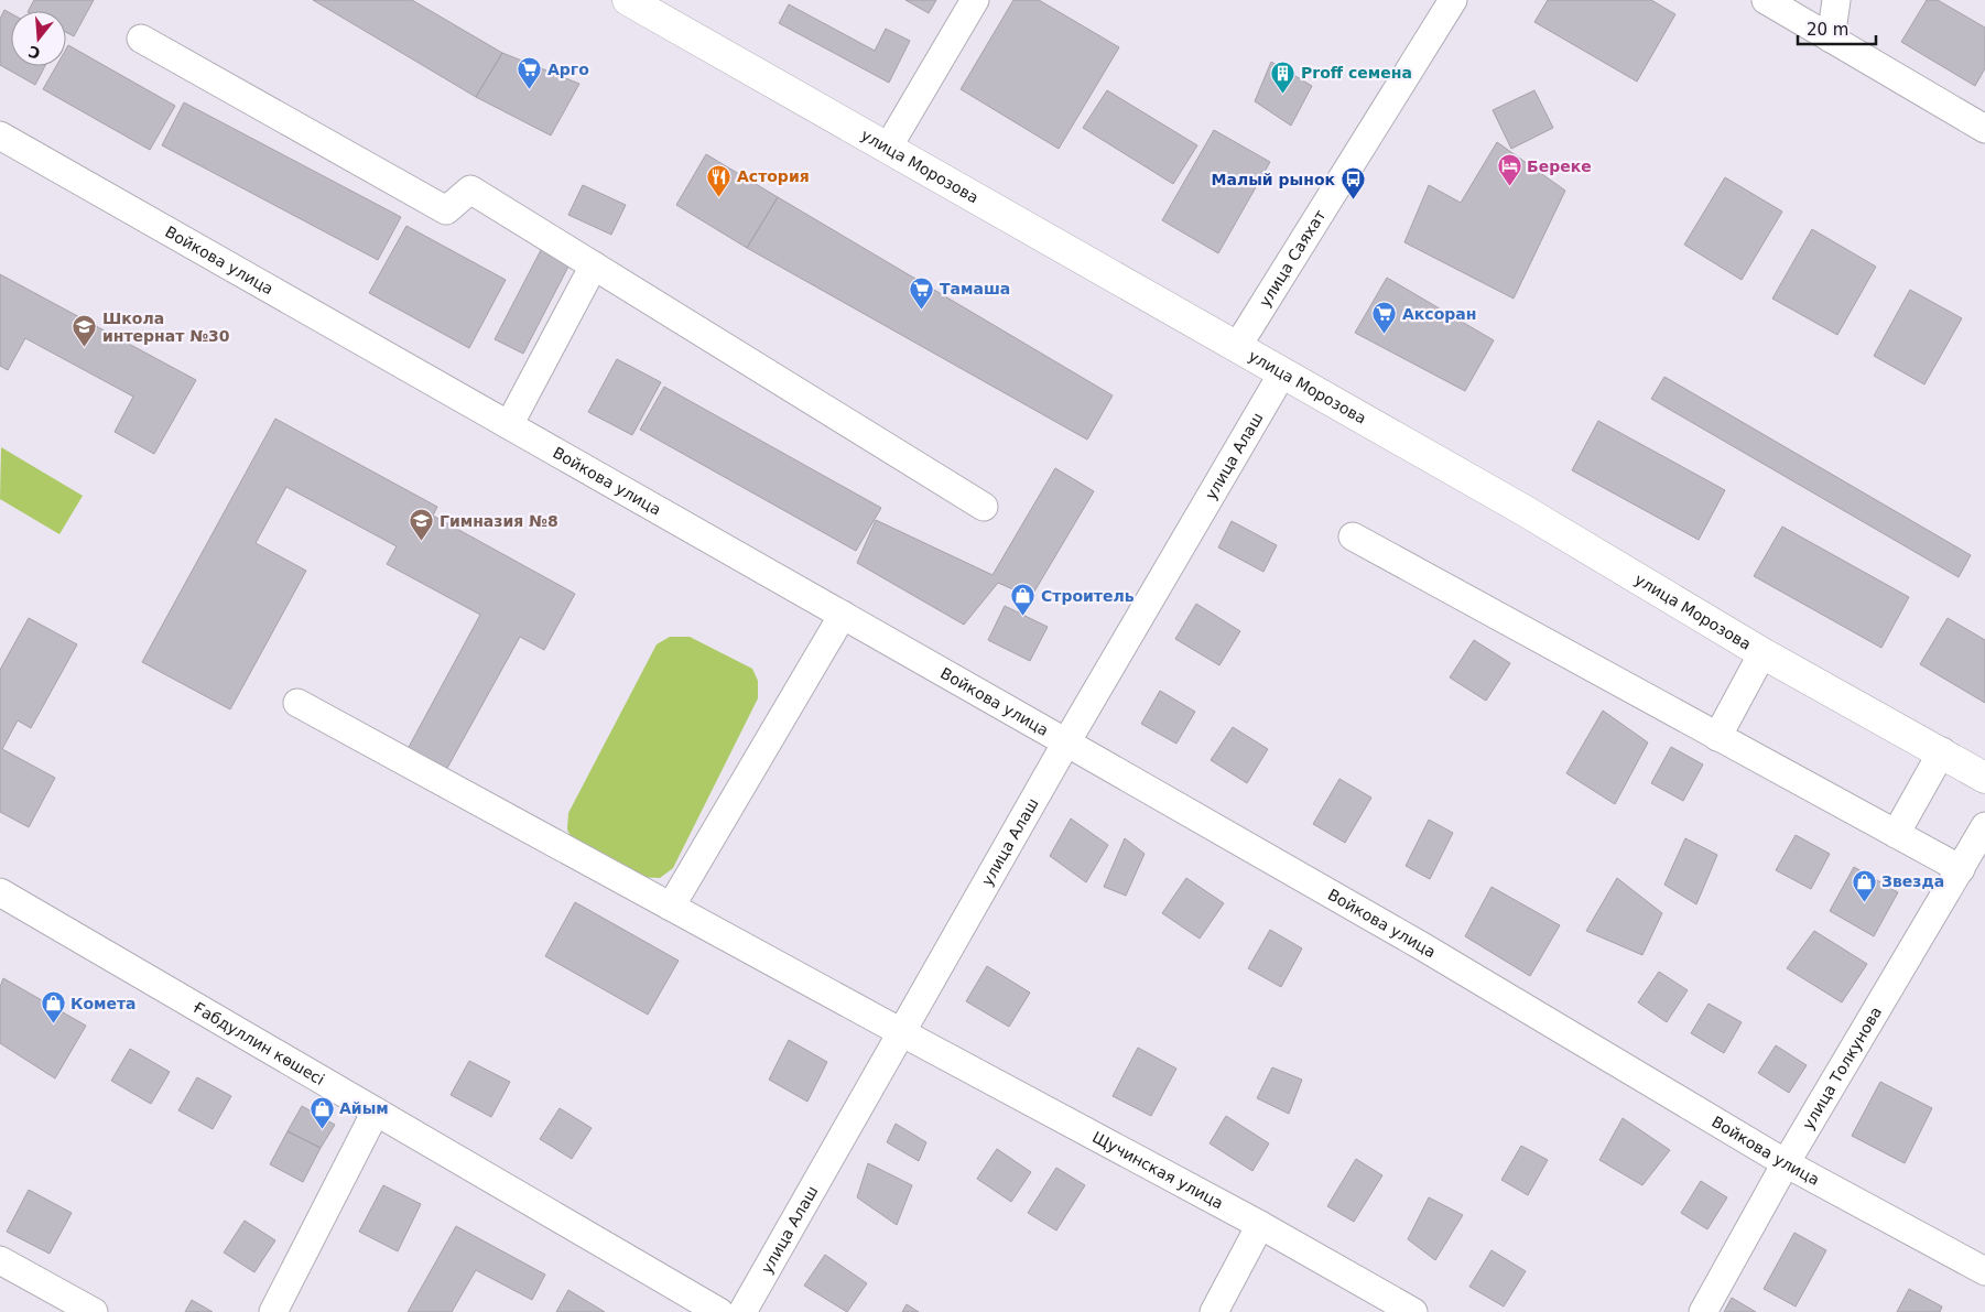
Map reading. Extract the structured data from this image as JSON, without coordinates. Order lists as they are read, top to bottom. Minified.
{"streets":{"main road":["улица Морозова"],"street":["улица Саяхат","Войкова улица","улица Алаш","Ғабдуллин көшесі","улица Толкунова","Щучинская улица"]},"crossings":[["улица Морозова","улица Саяхат"],["улица Морозова","улица Алаш"],["Войкова улица","улица Алаш"],["Войкова улица","улица Толкунова"],["улица Алаш","Щучинская улица"]],"places":{"supermarket":["Арго","Тамаша","Аксоран"],"building":["Proff семена"],"hotel":["Береке"],"restaurant":["Астория"],"bus stop":["Малый рынок"],"school or university":["Школа интернат №30","Гимназия №8"],"shop":["Строитель","Звезда","Комета","Айым"]},"scale_bar":"20 m","north":"bottom"}
